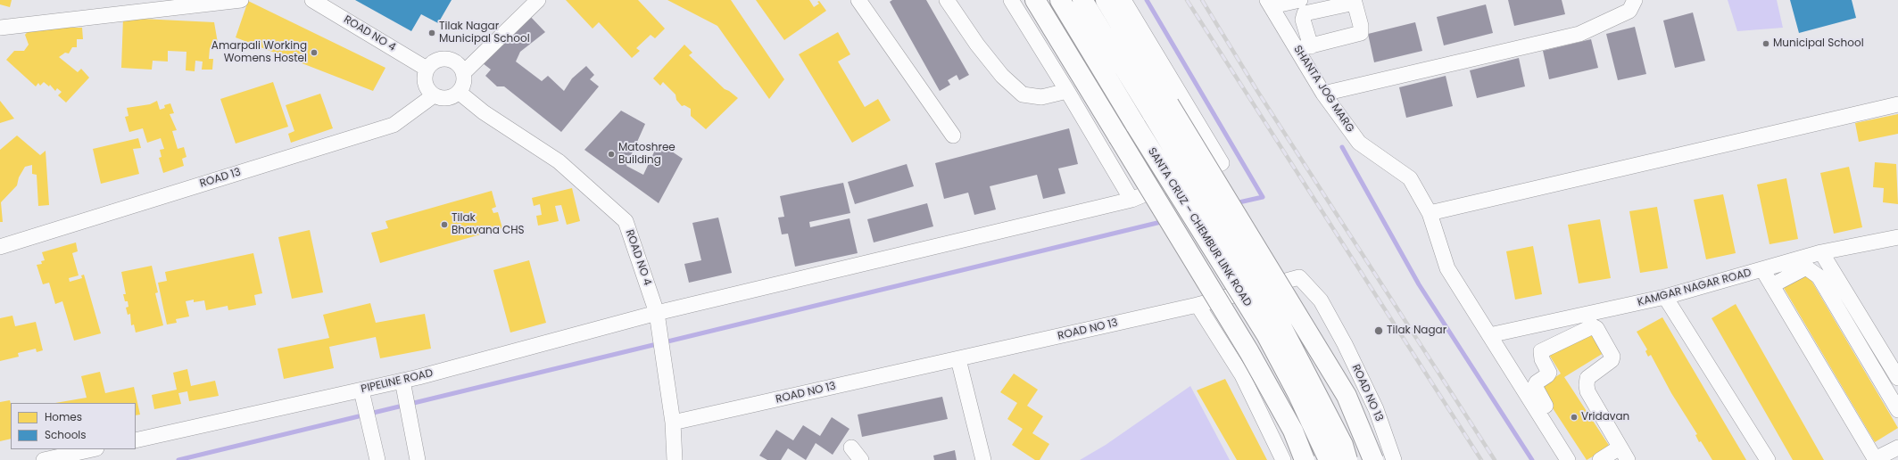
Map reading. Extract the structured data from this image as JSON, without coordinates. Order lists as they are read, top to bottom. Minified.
{"streets":{"highway":["SANTA CRUZ – CHEMBUR LINK ROAD"],"street":["ROAD NO 4","SHANTA JOG MARG","ROAD 13","KAMGAR NAGAR ROAD","ROAD NO 13","PIPELINE ROAD"]},"crossings":[["ROAD NO 4","ROAD 13"],["ROAD NO 4","ROAD NO 13"],["ROAD NO 4","PIPELINE ROAD"]],"places":["Tilak Nagar Municipal School","Municipal School","Amarpali Working Womens Hostel","Matoshree Building","Tilak Bhavana CHS","Tilak Nagar","Vridavan"],"legend":["Homes","Schools"]}
